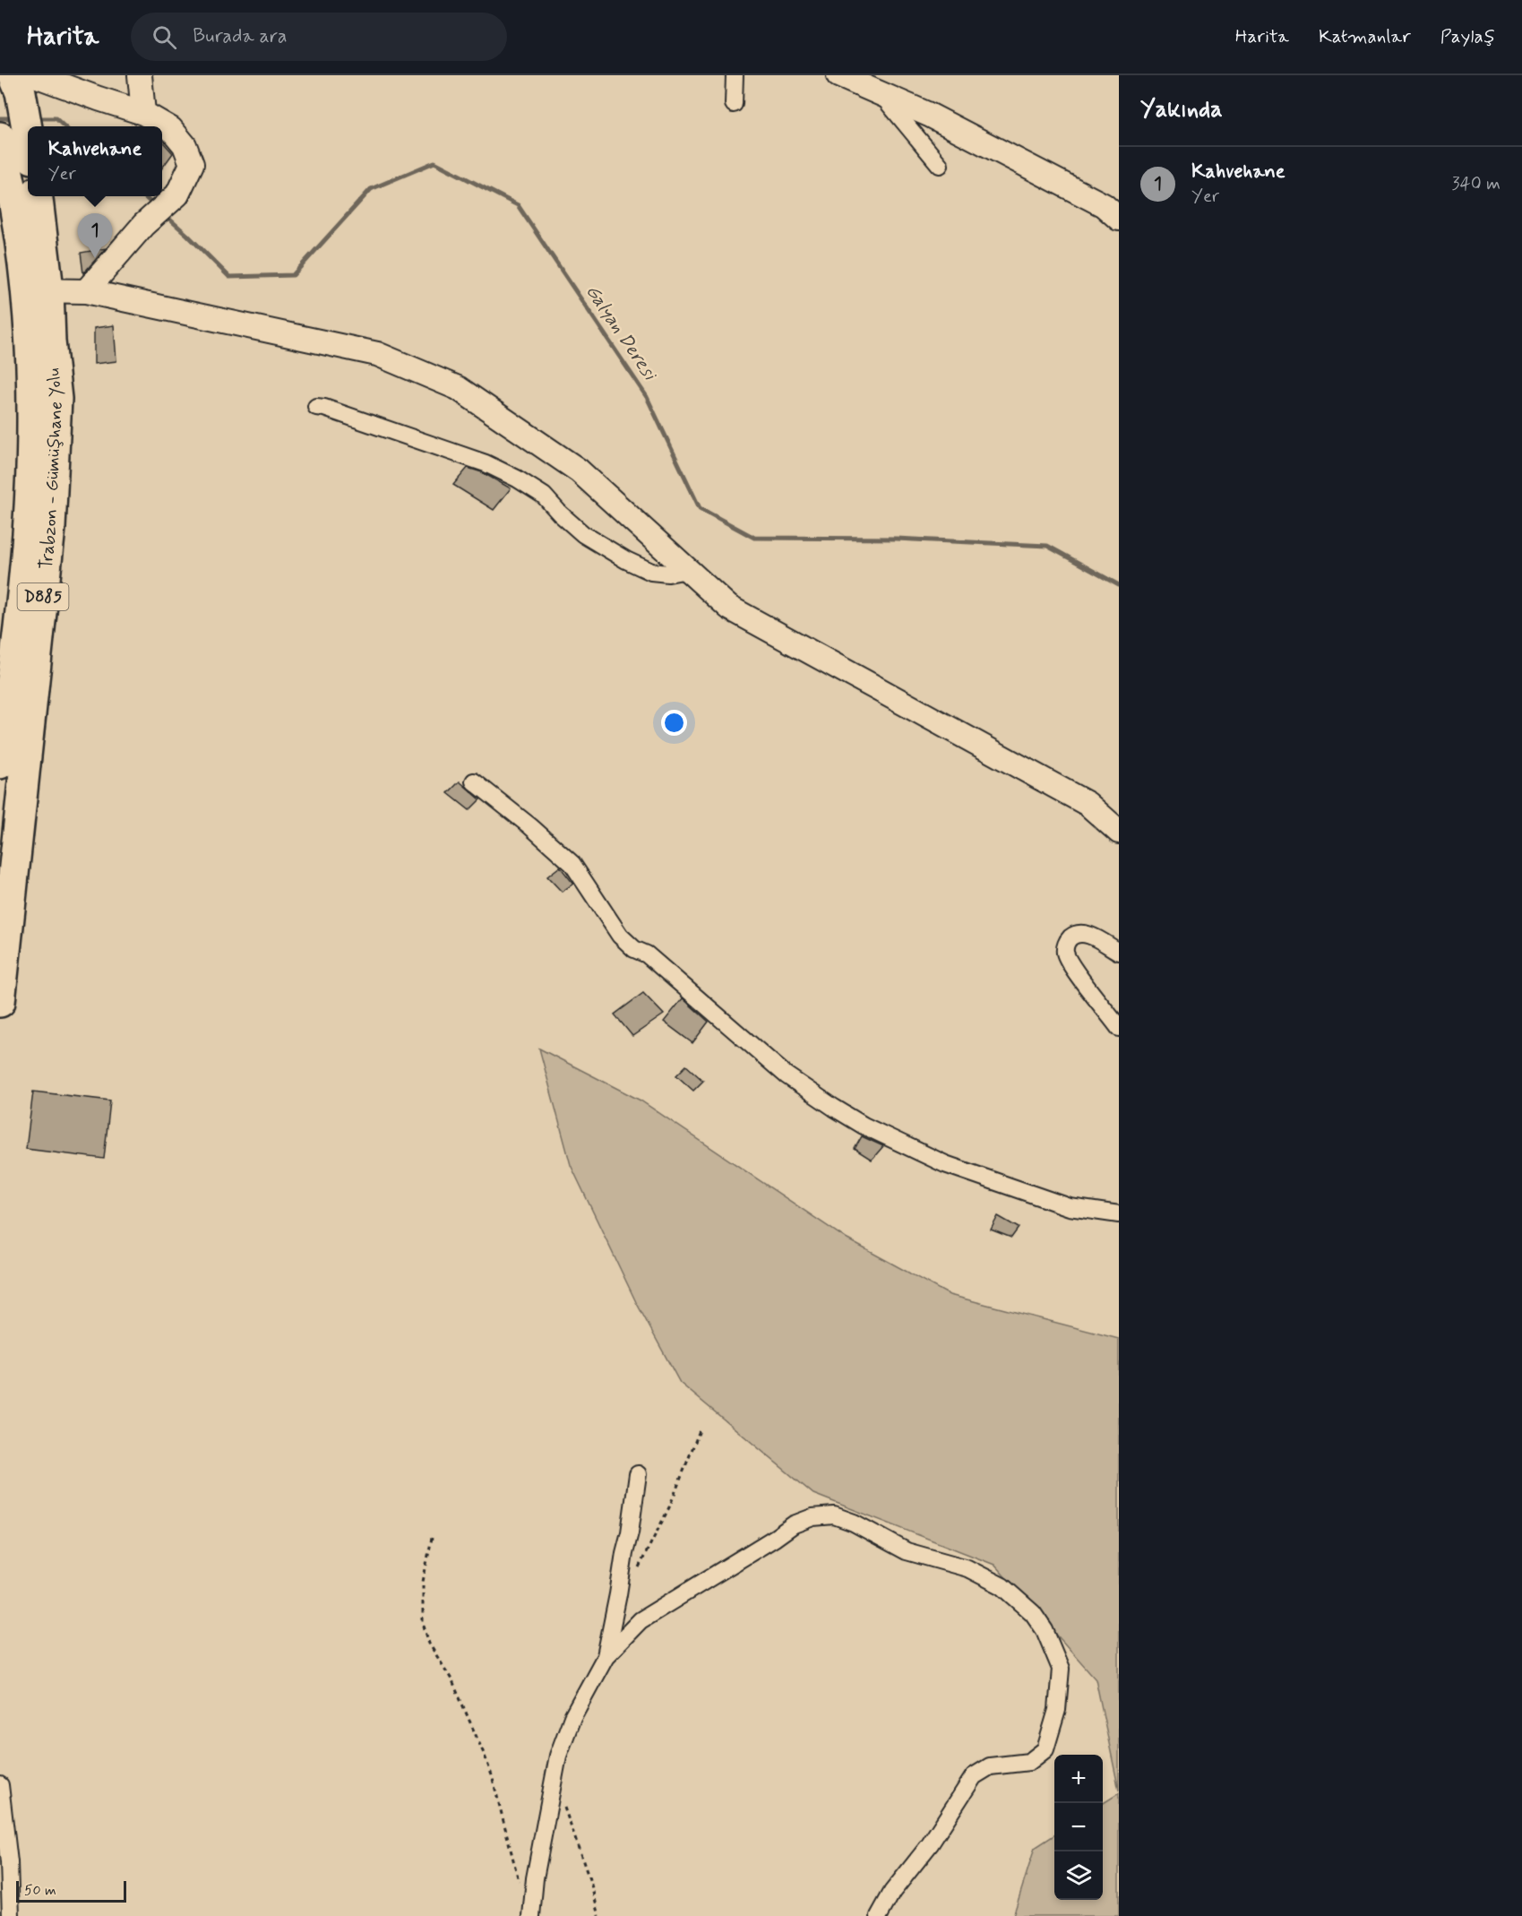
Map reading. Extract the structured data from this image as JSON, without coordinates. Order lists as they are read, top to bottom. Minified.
{"streets":{"highway":["Trabzon - Gümüşhane Yolu","D885"]},"water":["Galyan Deresi"],"scale_bar":"50 m","page":{"header":"Harita","search":"Burada ara","nav":["Harita","Katmanlar","Paylaş"],"heading":"Yakında","popup":["Kahvehane","Yer"],"list":[{"mark":"1","name":"Kahvehane","note":"Yer","value":"340 m"}],"pins":"1","map_buttons":["+","−"],"scale":"50 m"}}
